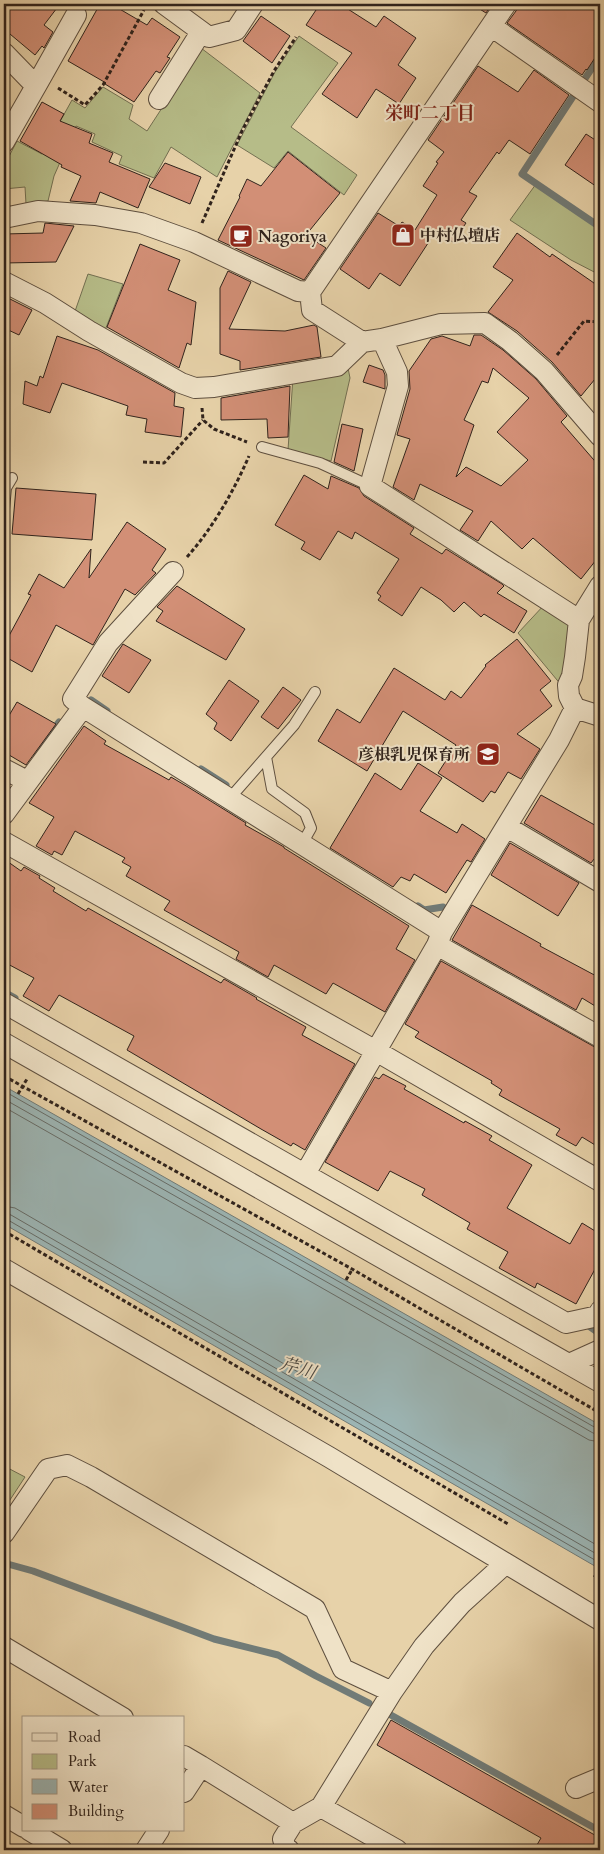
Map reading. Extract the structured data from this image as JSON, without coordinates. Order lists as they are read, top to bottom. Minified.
{"districts":["栄町二丁目"],"water":["芹川"],"places":{"shop":["中村仏壇店"],"cafe":["Nagoriya"],"school or university":["彦根乳児保育所"]},"legend":["Road","Park","Water","Building"]}
